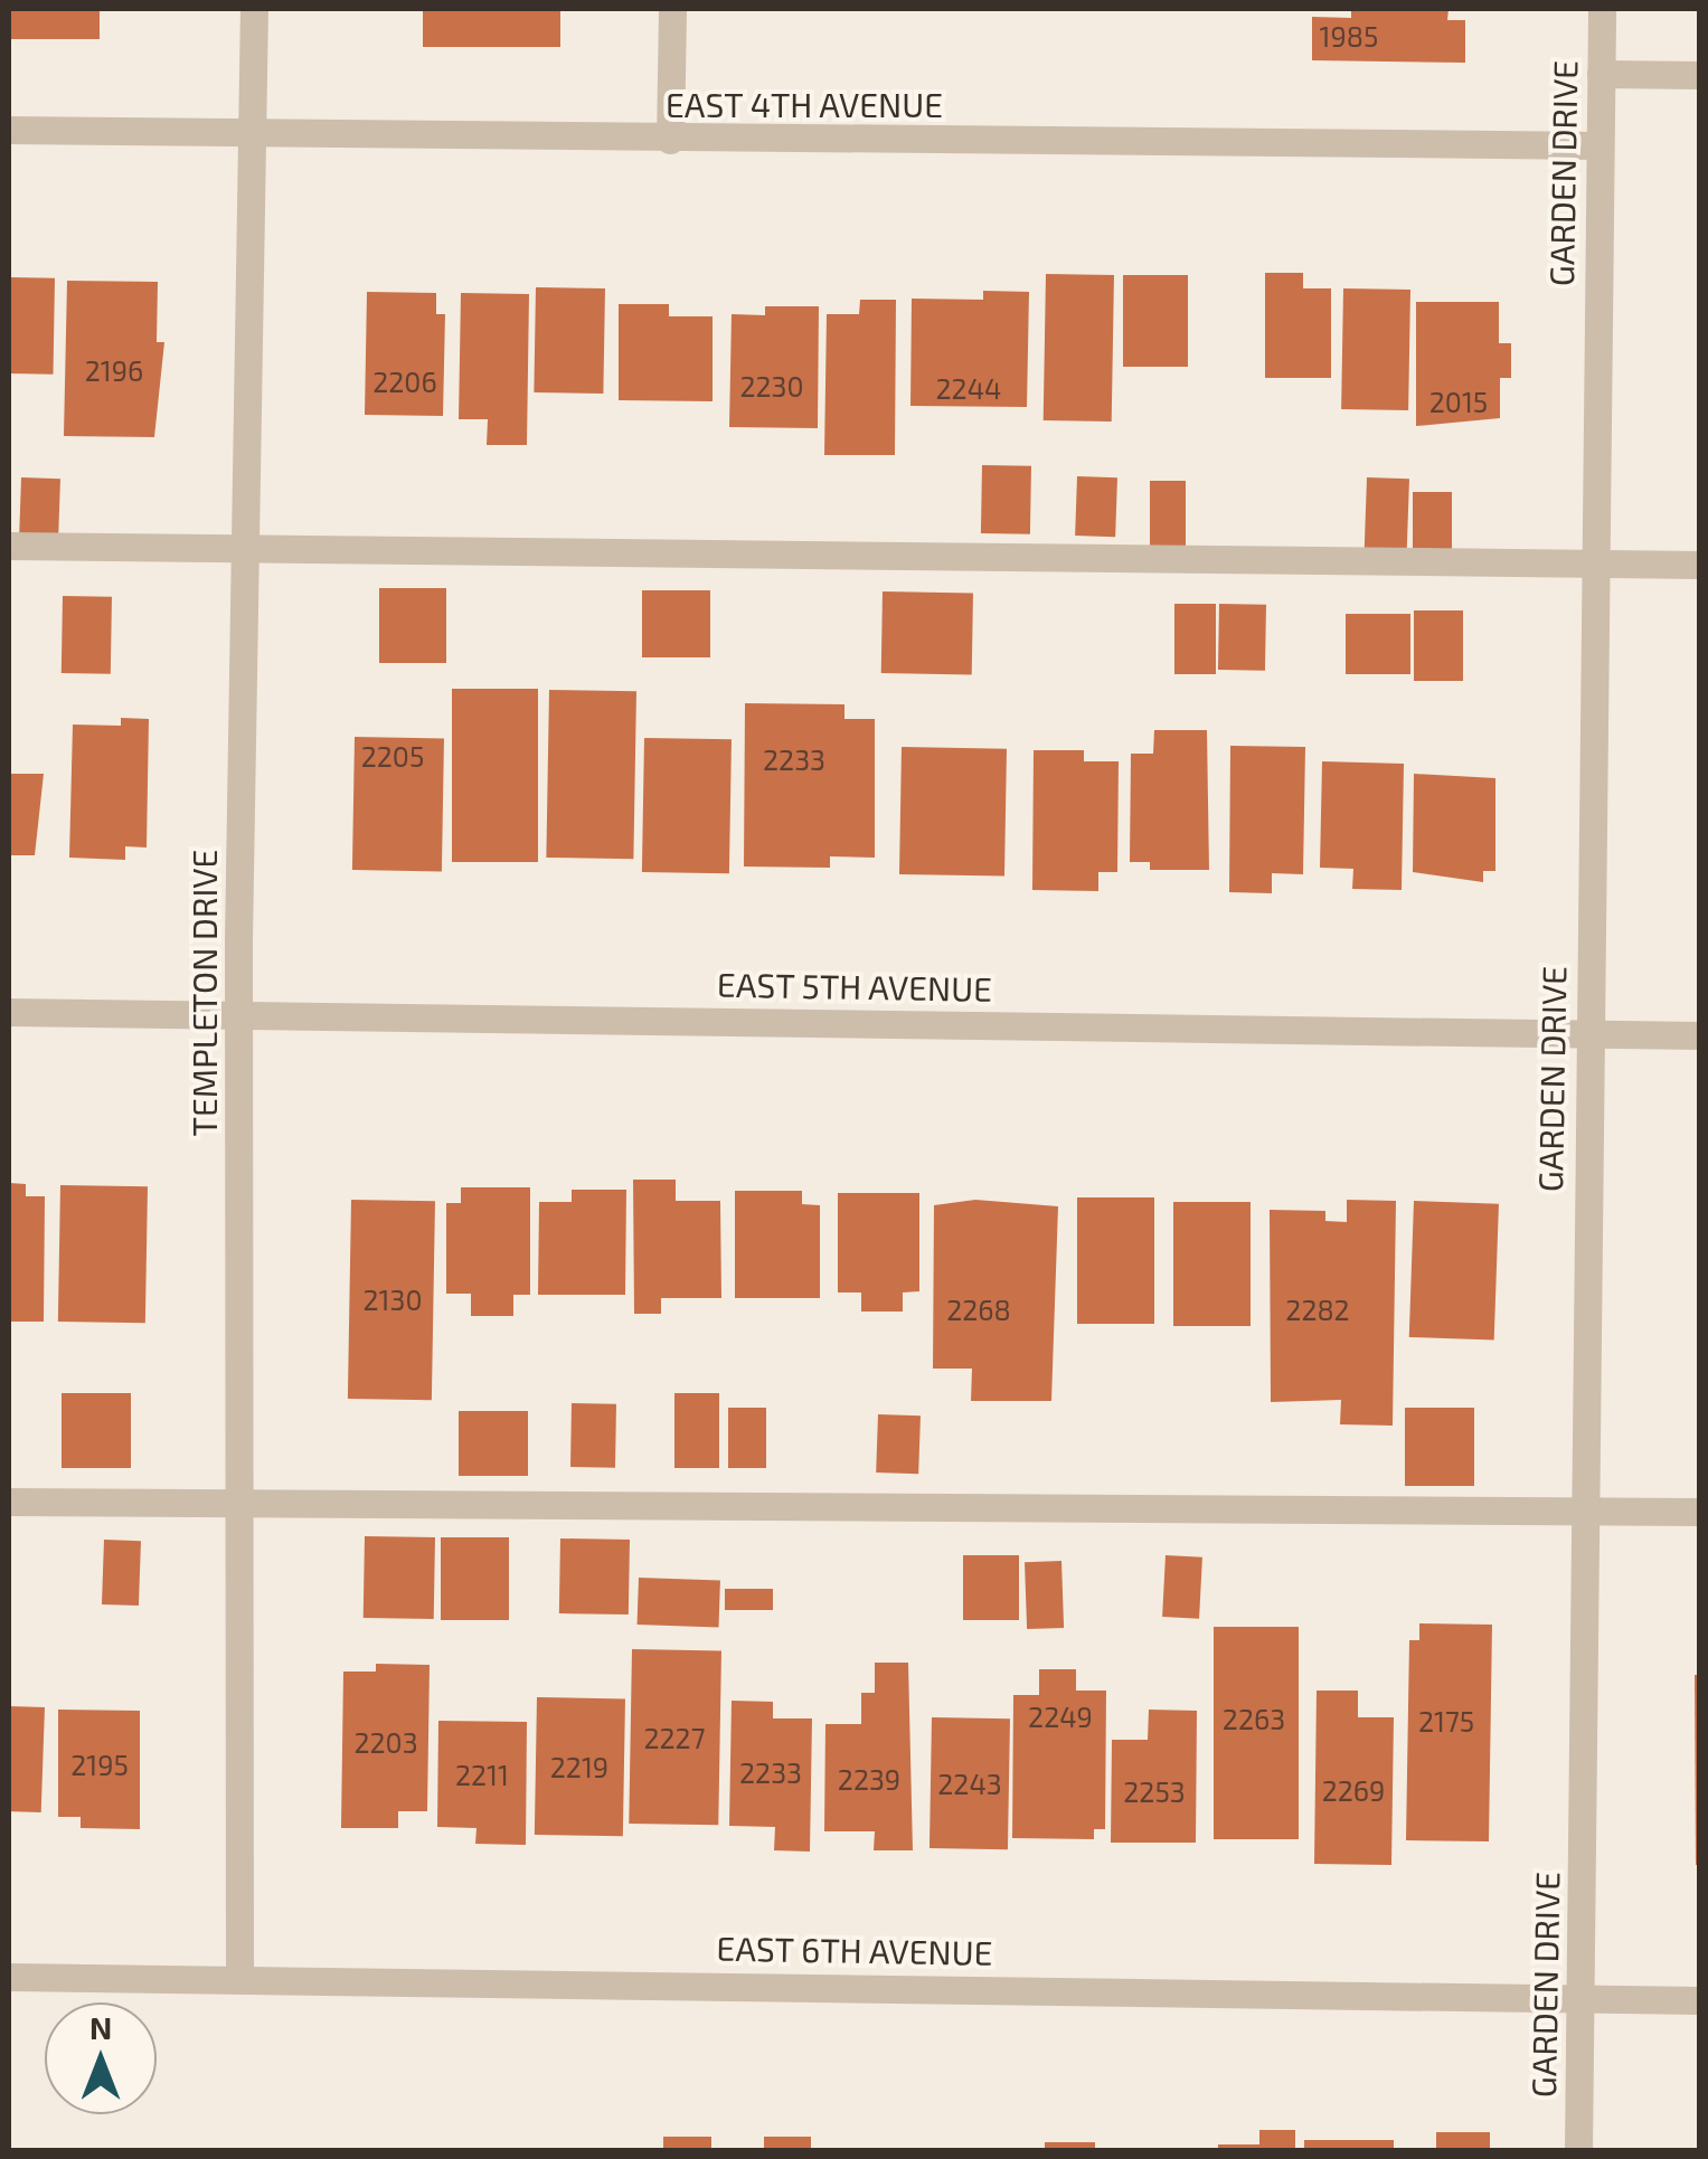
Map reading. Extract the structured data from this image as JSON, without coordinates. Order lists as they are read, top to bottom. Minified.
{"streets":{"street":["EAST 4TH AVENUE","GARDEN DRIVE","EAST 5TH AVENUE","TEMPLETON DRIVE","EAST 6TH AVENUE"]},"crossings":[["EAST 4TH AVENUE","GARDEN DRIVE"],["EAST 4TH AVENUE","TEMPLETON DRIVE"],["GARDEN DRIVE","EAST 5TH AVENUE"],["GARDEN DRIVE","EAST 6TH AVENUE"],["EAST 5TH AVENUE","TEMPLETON DRIVE"],["TEMPLETON DRIVE","EAST 6TH AVENUE"]],"house_numbers":["1985","2196","2206","2230","2244","2015","2205","2233","2130","2268","2282","2249","2263","2175","2227","2203","2195","2219","2233","2211","2239","2243","2269","2253"],"north":"top"}
